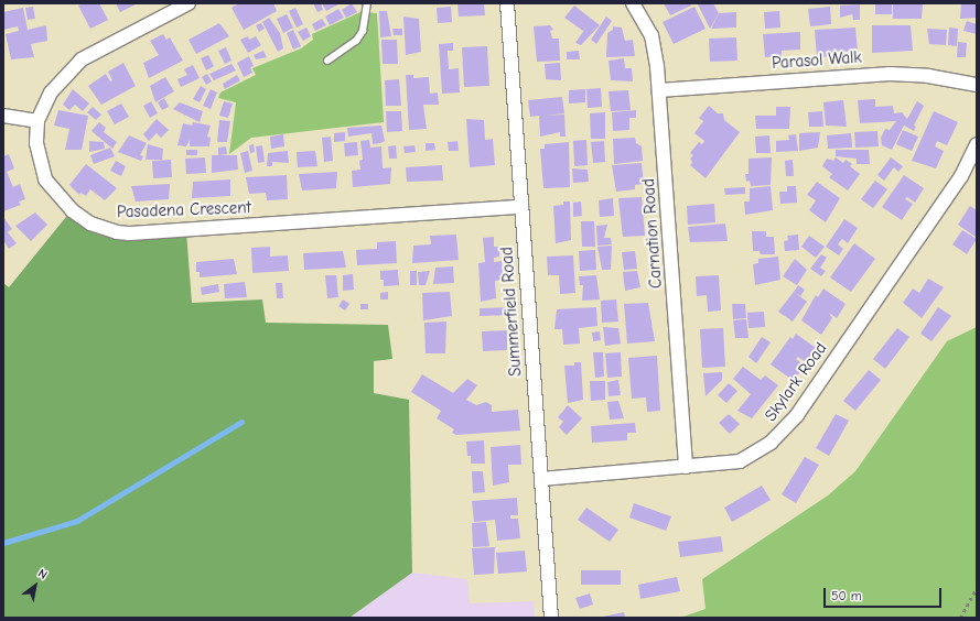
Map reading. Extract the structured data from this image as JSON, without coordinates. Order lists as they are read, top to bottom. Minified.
{"streets":{"street":["Parasol Walk","Pasadena Crescent","Carnation Road","Summerfield Road","Skylark Road"]},"crossings":[["Parasol Walk","Carnation Road"],["Pasadena Crescent","Summerfield Road"],["Carnation Road","Skylark Road"],["Summerfield Road","Skylark Road"]],"scale_bar":"50 m","north":"top right"}
